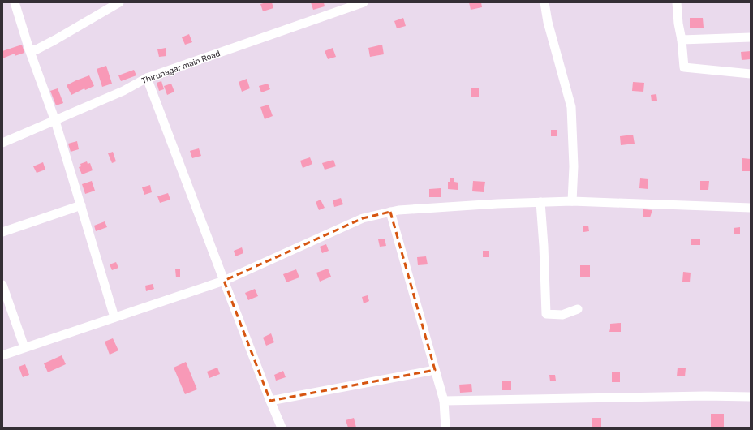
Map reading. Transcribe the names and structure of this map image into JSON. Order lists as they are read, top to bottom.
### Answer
{
  "streets": {
    "street": ["Thirunagar main Road"]
  }
}
